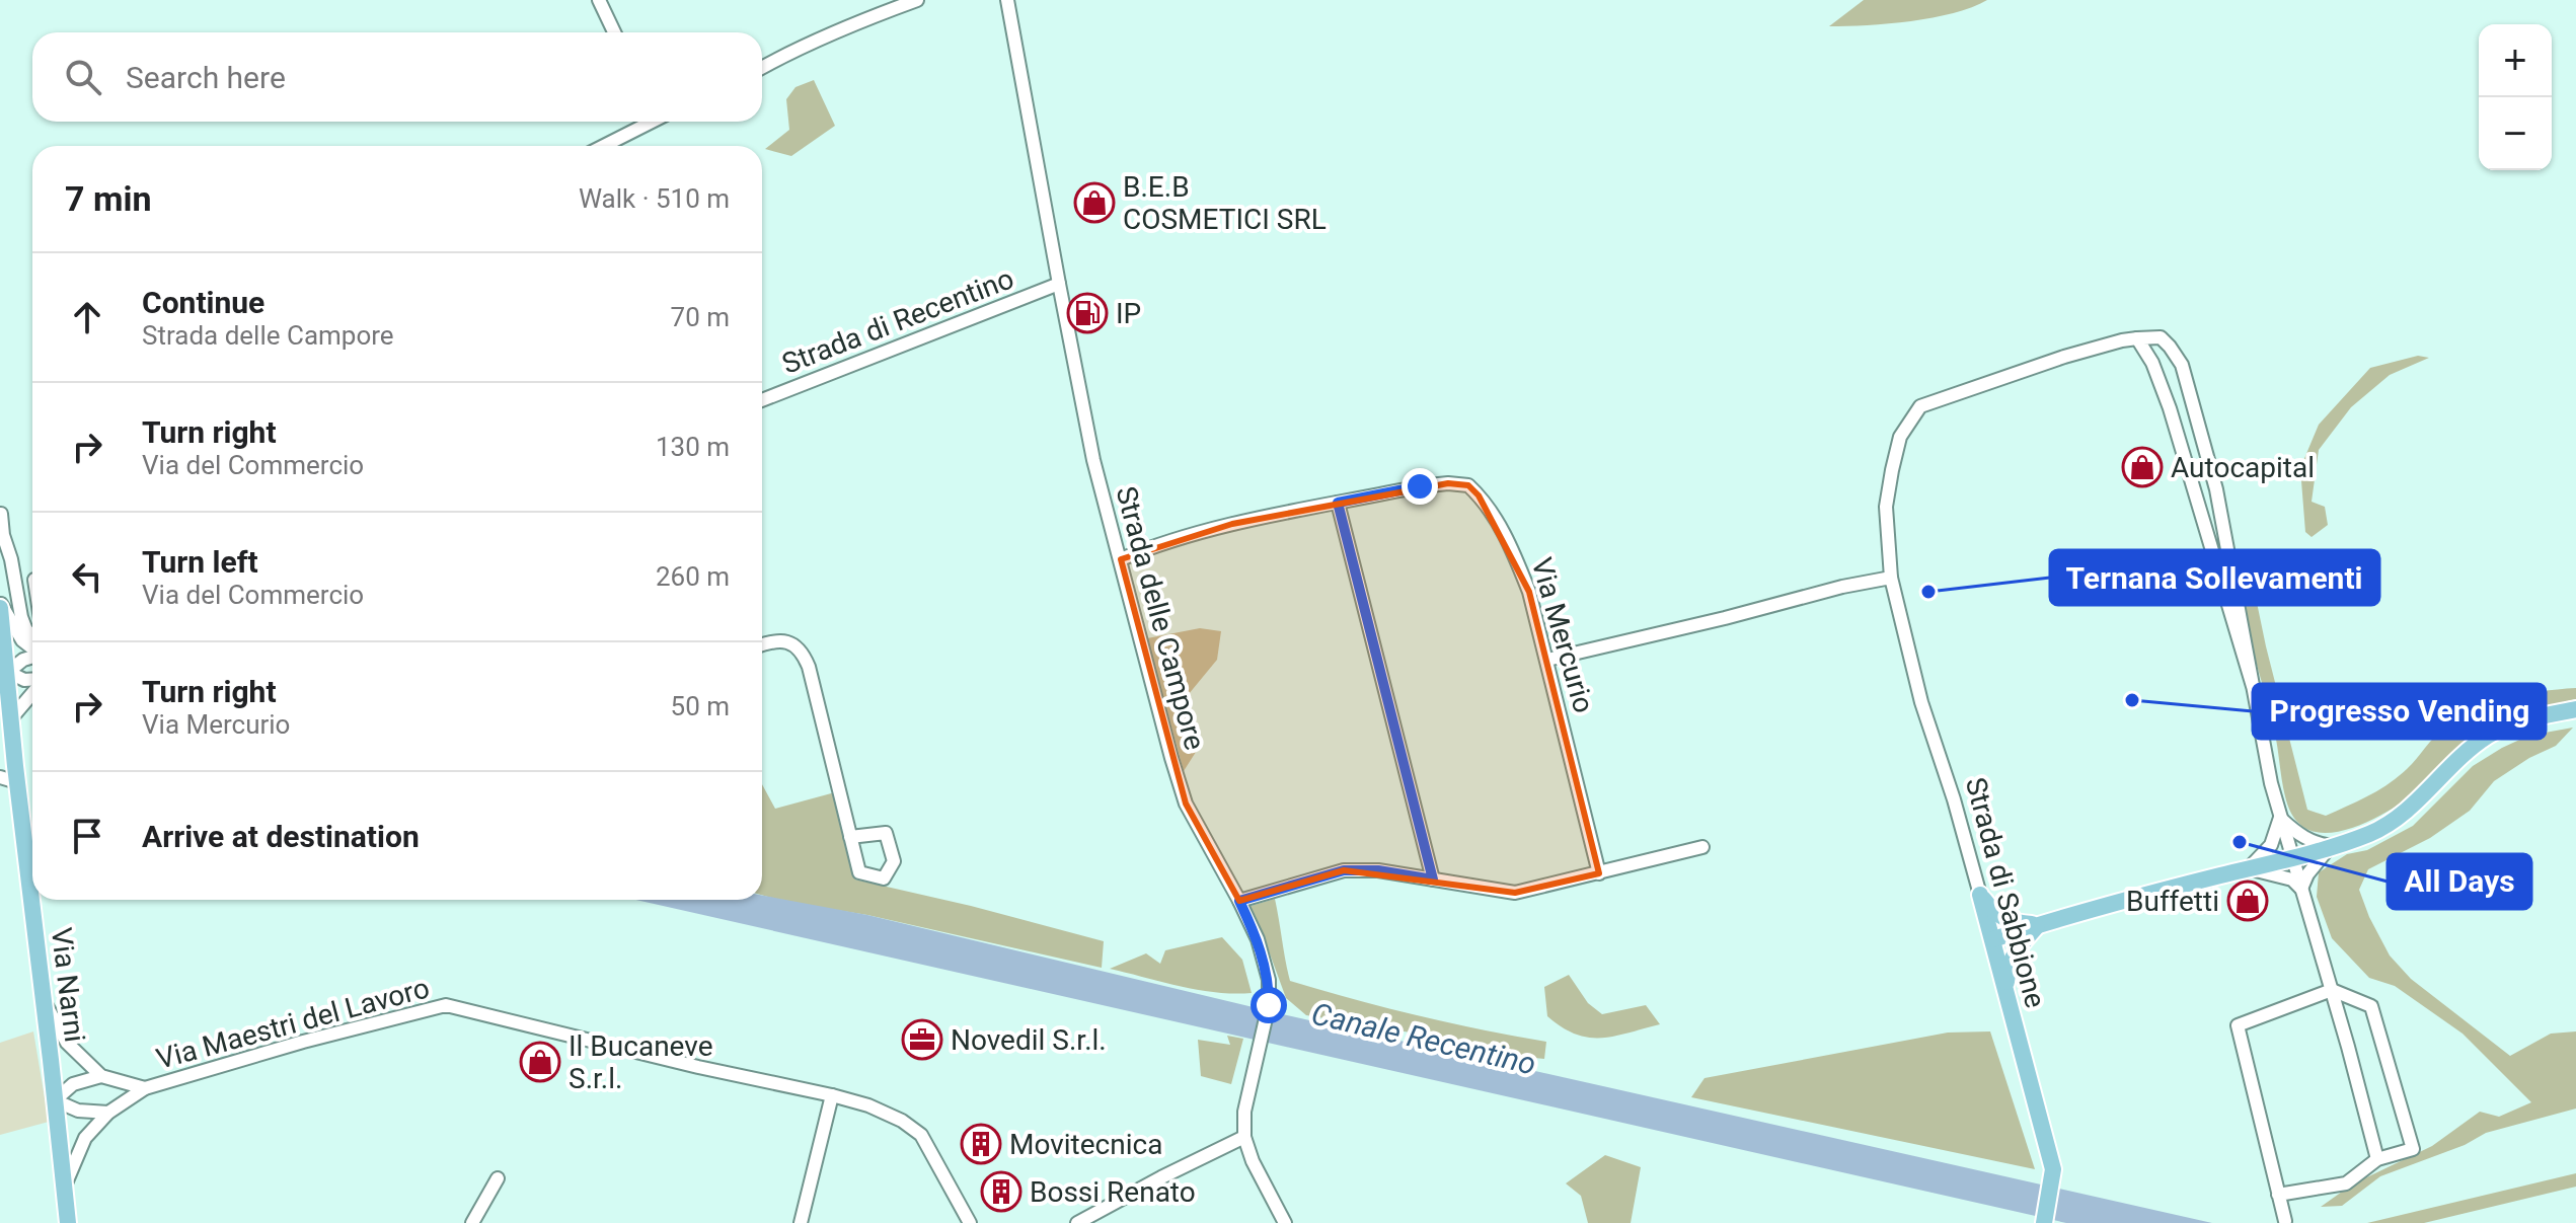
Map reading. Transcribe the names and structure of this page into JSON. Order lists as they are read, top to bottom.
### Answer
{
  "streets": {
    "main road": ["Strada di Sabbione", "Via Narni"],
    "street": [
      "Strada di Recentino",
      "Strada delle Campore",
      "Via Mercurio",
      "Via Maestri del Lavoro"
    ]
  },
  "crossings": [
    ["Strada di Recentino", "Strada delle Campore"],
    ["Strada delle Campore", "Via Mercurio"],
    ["Via Narni", "Via Maestri del Lavoro"]
  ],
  "water": ["Canale Recentino"],
  "places": {
    "shop": [
      "B.E.B COSMETICI SRL",
      "Autocapital",
      "Buffetti",
      "Il Bucaneve S.r.l."
    ],
    "fuel station": ["IP"],
    "other": ["Ternana Sollevamenti", "Progresso Vending", "All Days"],
    "office": ["Novedil S.r.l."],
    "building": ["Movitecnica", "Bossi Renato"]
  },
  "page": {
    "map_buttons": ["+", "−"],
    "search": "Search here",
    "heading": ["7 min", "Walk · 510 m"],
    "list": [
      ["Continue", "Strada delle Campore", "70 m"],
      ["Turn right", "Via del Commercio", "130 m"],
      ["Turn left", "Via del Commercio", "260 m"],
      ["Turn right", "Via Mercurio", "50 m"],
      "Arrive at destination"
    ]
  }
}
